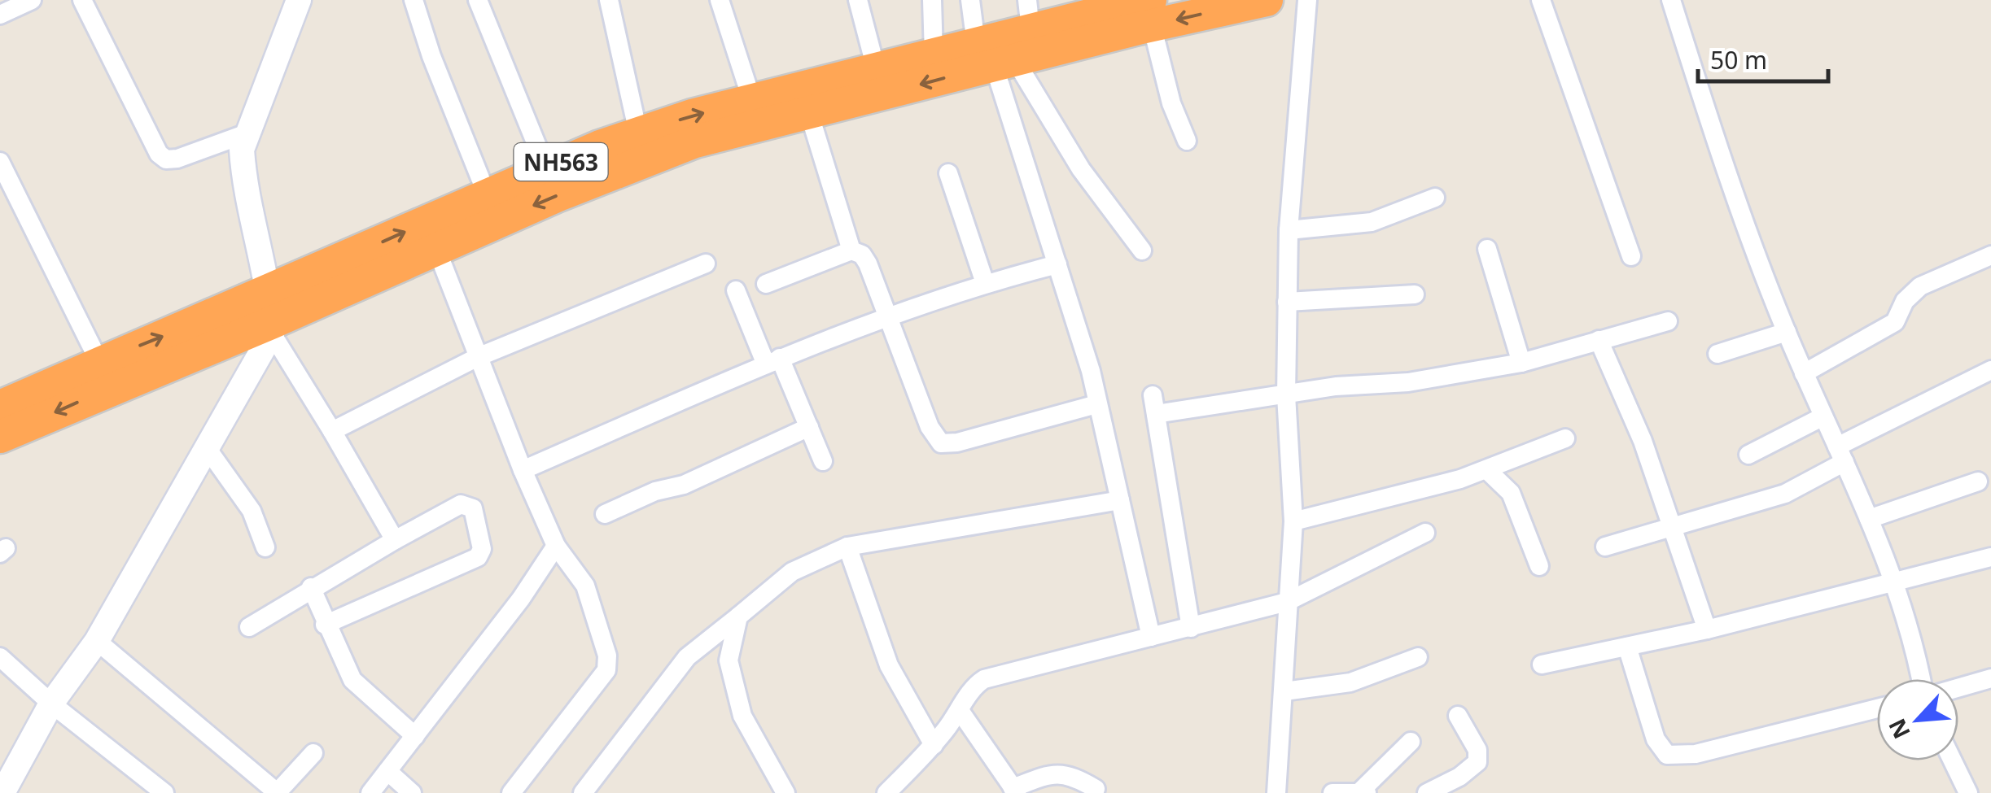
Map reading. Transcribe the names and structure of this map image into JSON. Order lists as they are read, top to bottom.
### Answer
{
  "streets": {
    "highway": ["NH563"]
  },
  "scale_bar": "50 m",
  "north": "bottom left"
}
